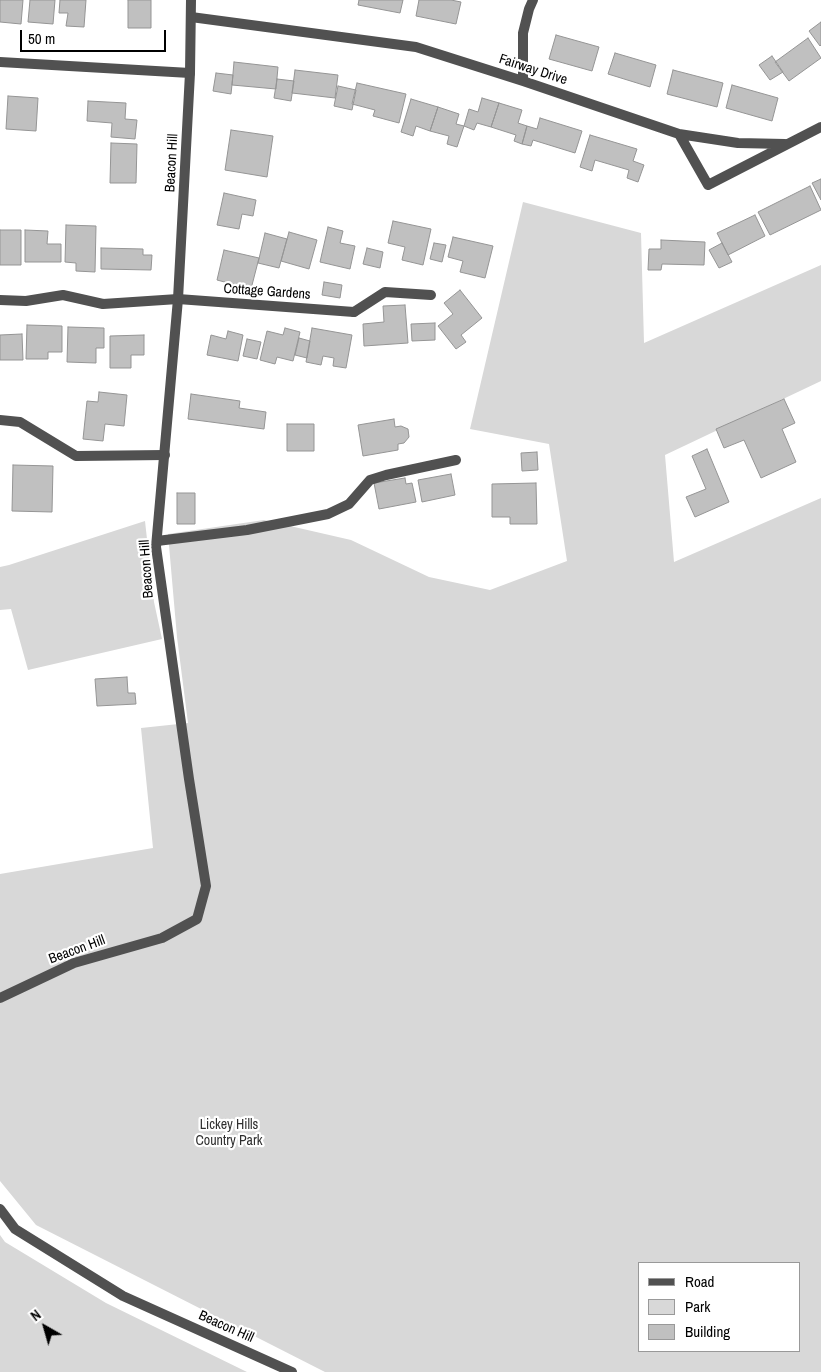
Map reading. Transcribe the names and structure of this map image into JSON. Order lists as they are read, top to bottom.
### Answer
{
  "streets": {
    "street": ["Fairway Drive", "Beacon Hill", "Cottage Gardens"]
  },
  "crossings": [
    ["Fairway Drive", "Beacon Hill"],
    ["Beacon Hill", "Cottage Gardens"]
  ],
  "parks": ["Lickey Hills Country Park"],
  "legend": ["Road", "Park", "Building"],
  "scale_bar": "50 m",
  "north": "top left"
}
